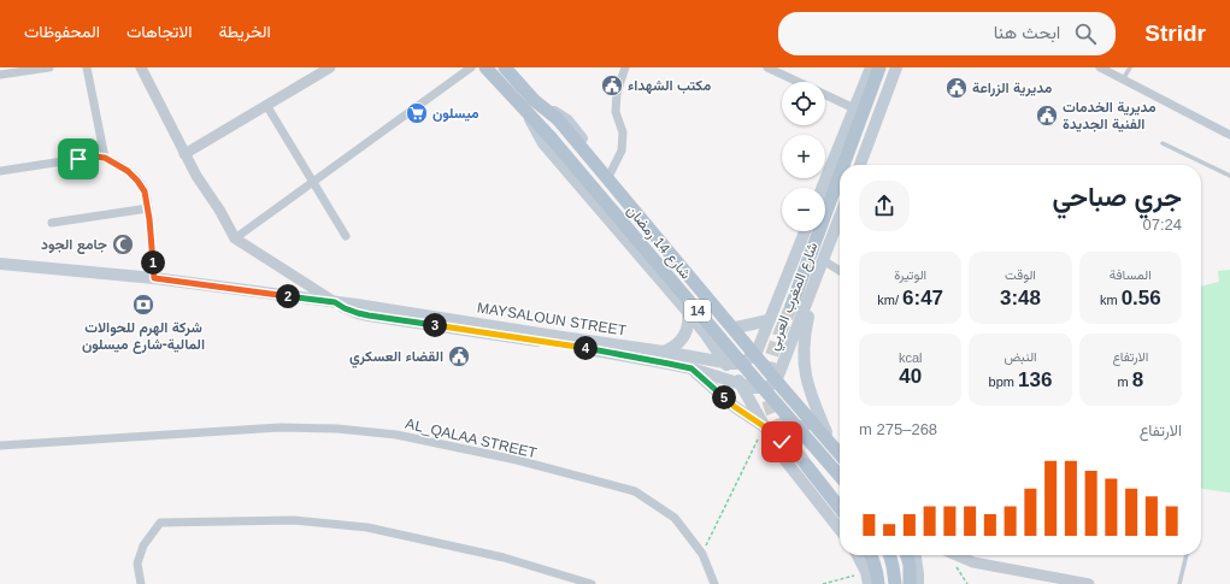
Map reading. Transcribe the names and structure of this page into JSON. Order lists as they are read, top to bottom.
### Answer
{
  "streets": {
    "main road": [
      "شارع 14 رمضان",
      "شارع المغرب العربي",
      "14",
      "MAYSALOUN STREET"
    ],
    "street": ["AL_QALAA STREET"]
  },
  "crossings": [
    ["شارع المغرب العربي", "MAYSALOUN STREET"]
  ],
  "places": {
    "public building": [
      "مكتب الشهداء",
      "مديرية الزراعة",
      "مديرية الخدمات الفنية الجديدة",
      "القضاء العسكري"
    ],
    "supermarket": ["ميسلون"],
    "mosque": ["جامع الجود"],
    "bank": ["شركة الهرم للحوالات المالية-شارع ميسلون"]
  },
  "page": {
    "header": "Stridr",
    "search": "ابحث هنا",
    "nav": ["الخريطة", "الاتجاهات", "المحفوظات"],
    "map_buttons": ["+", "−"],
    "heading": ["جري صباحي", "07:24"],
    "stats": [
      ["المسافة", "0.56 km"],
      ["الوقت", "3:48"],
      ["الوتيرة", "6:47 /km"],
      ["الارتفاع", "8 m"],
      ["النبض", "136 bpm"],
      ["kcal", "40"]
    ],
    "pins": [
      "1",
      "2",
      "3",
      "4",
      "5"
    ],
    "chart": ["الارتفاع", "268–275 m"]
  }
}
